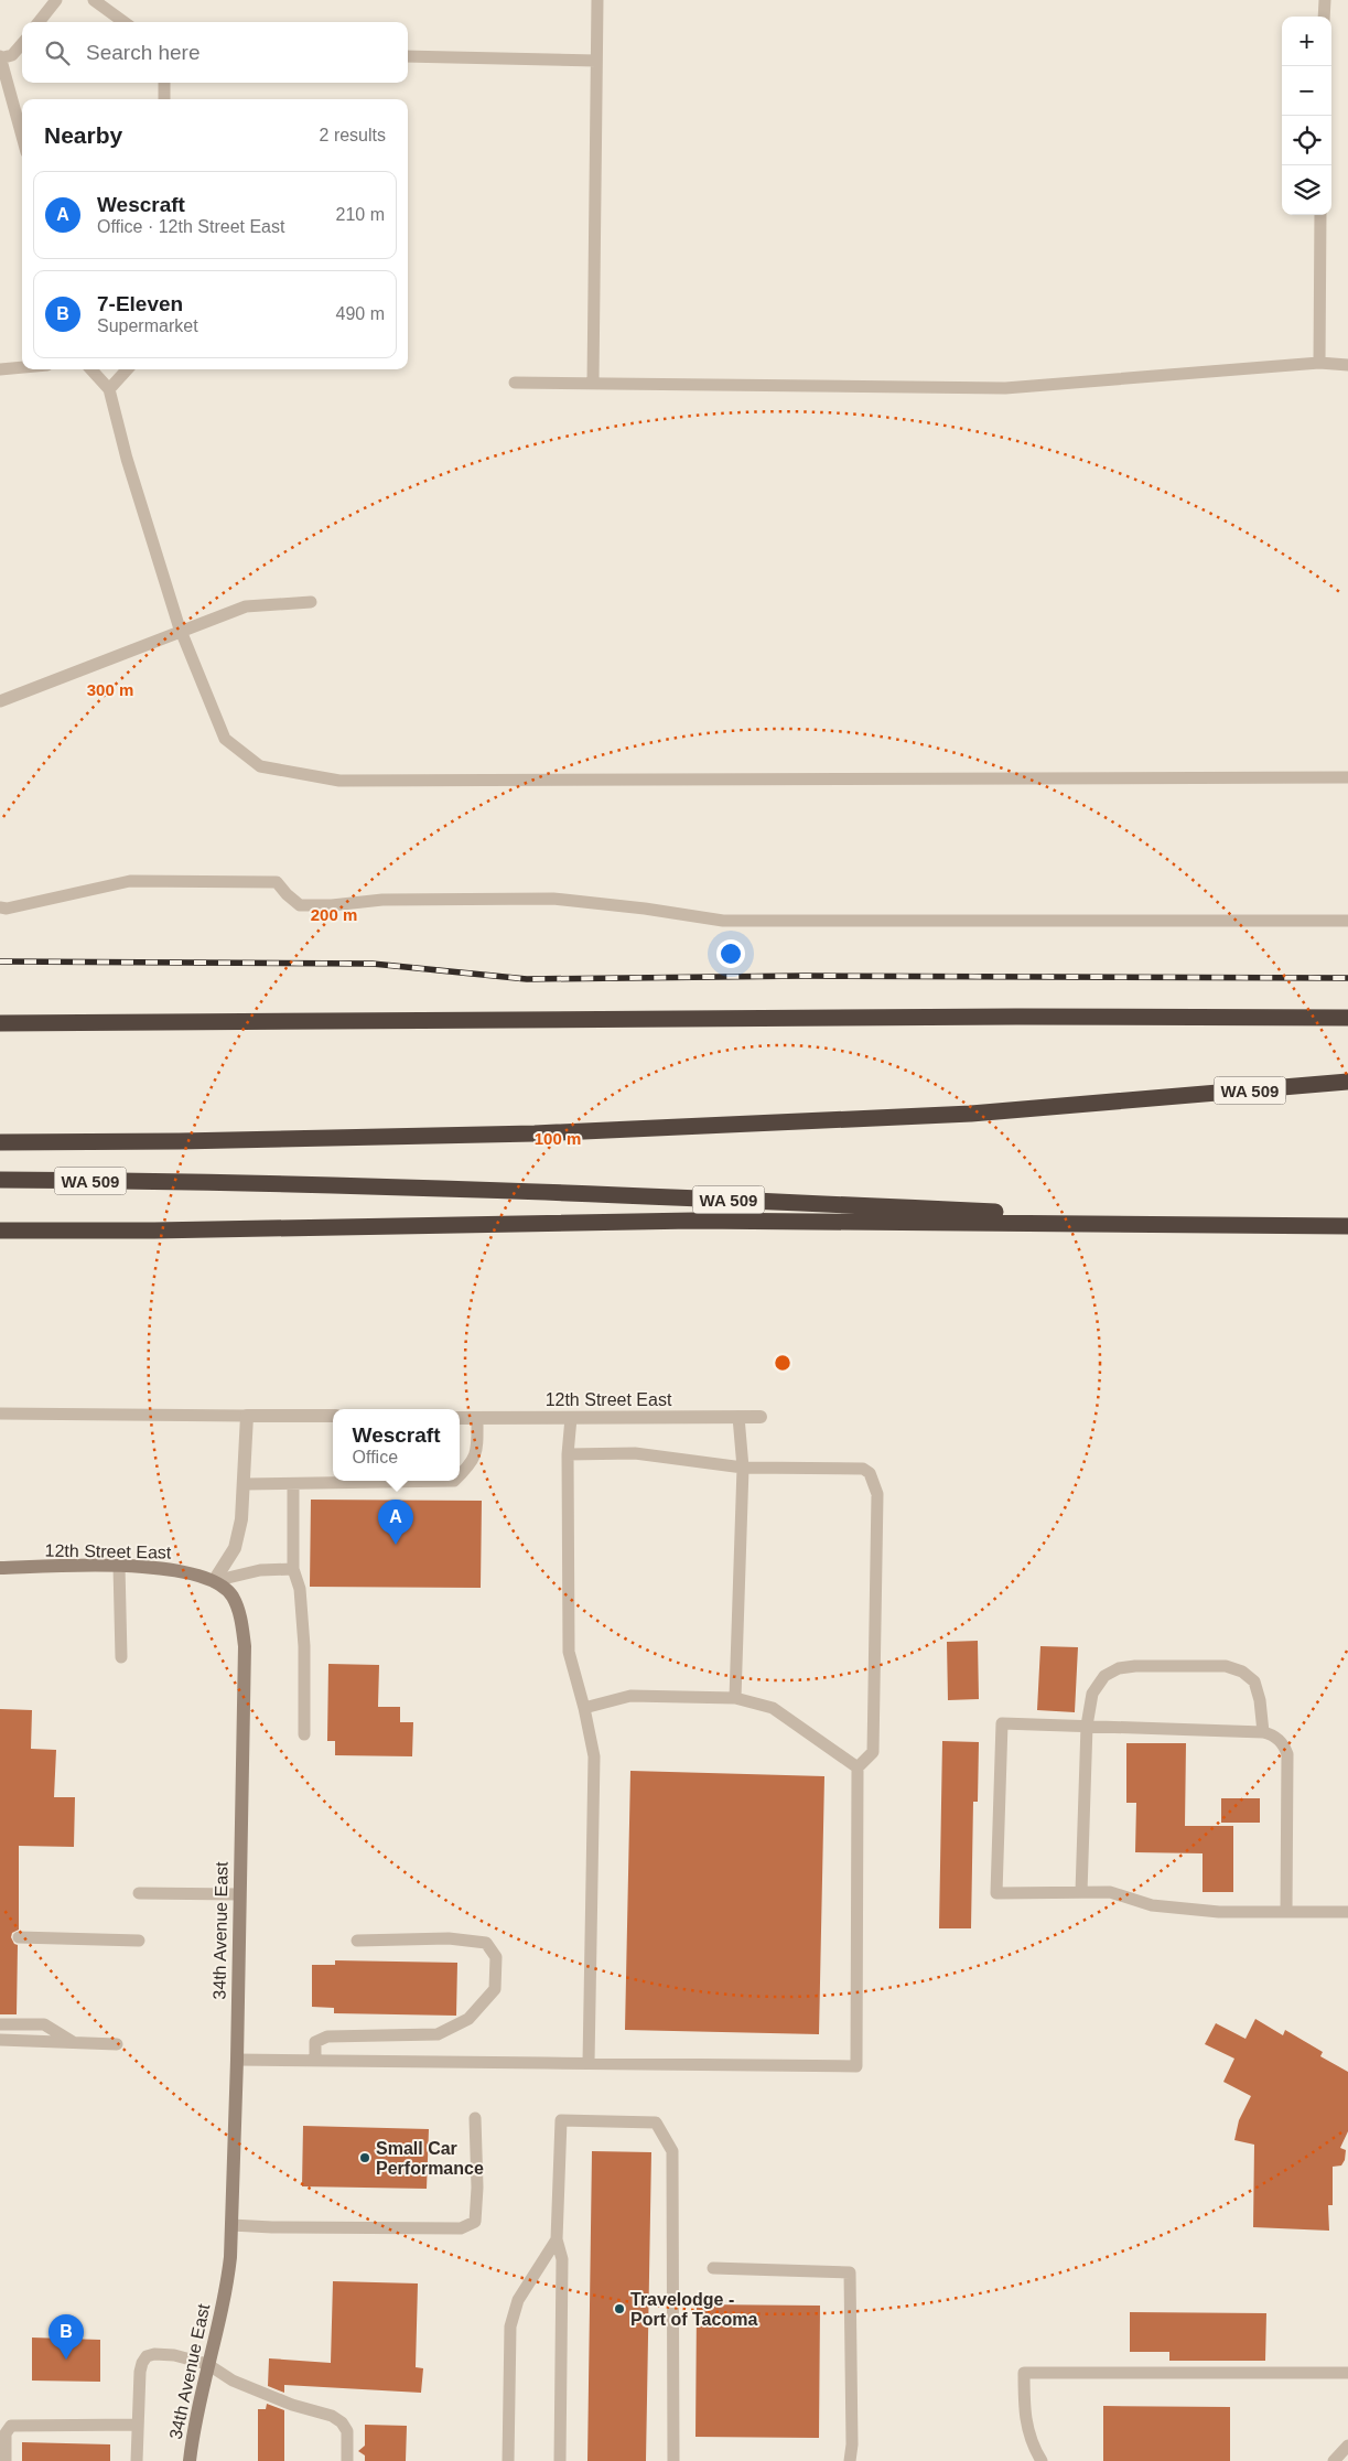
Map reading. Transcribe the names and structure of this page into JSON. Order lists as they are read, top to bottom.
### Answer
{
  "streets": {
    "highway": ["WA 509"],
    "street": ["12th Street East", "34th Avenue East"]
  },
  "crossings": [
    ["12th Street East", "34th Avenue East"]
  ],
  "places": ["Small Car Performance", "Travelodge - Port of Tacoma"],
  "page": {
    "map_buttons": ["+", "−"],
    "search": "Search here",
    "heading": ["Nearby", "2 results"],
    "list": [
      {
        "mark": "A",
        "name": "Wescraft",
        "note": "Office · 12th Street East",
        "value": "210 m"
      },
      {
        "mark": "B",
        "name": "7-Eleven",
        "note": "Supermarket",
        "value": "490 m"
      }
    ],
    "popup": ["Wescraft", "Office"],
    "pins": ["A", "B"]
  },
  "rings": ["300 m", "200 m", "100 m"]
}
